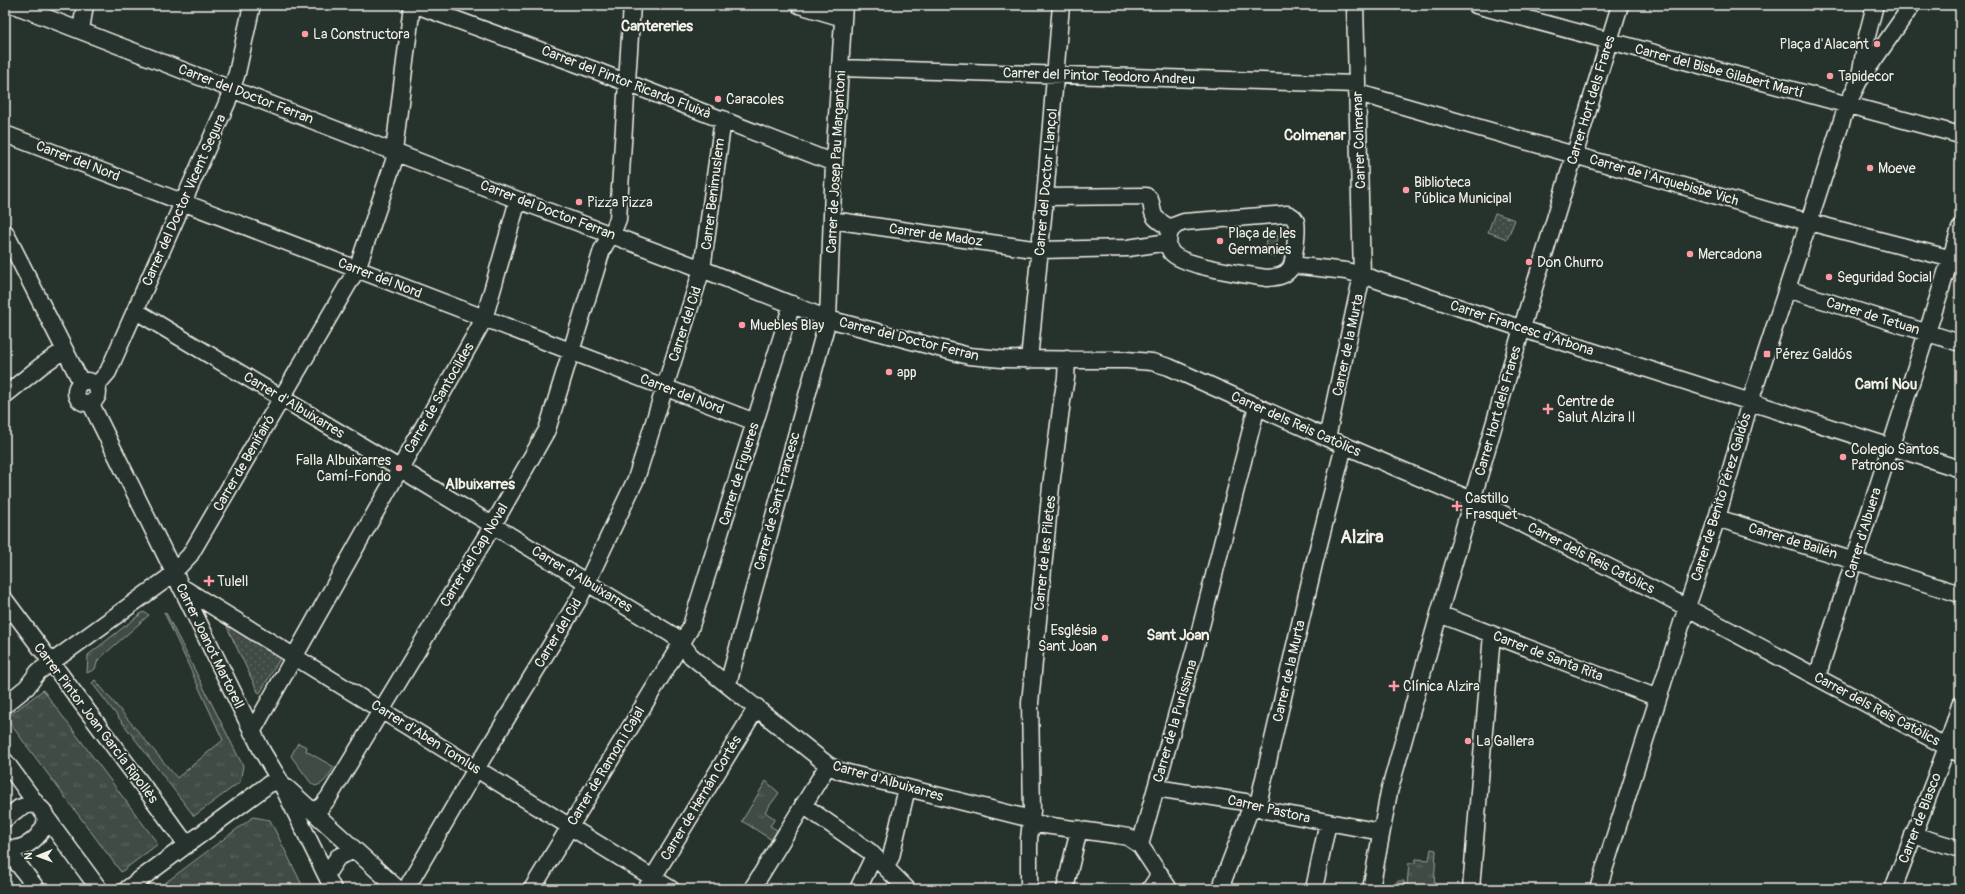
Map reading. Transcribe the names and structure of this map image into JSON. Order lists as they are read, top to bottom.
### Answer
{
  "streets": {
    "street": [
      "Carrer del Bisbe Gilabert Martí",
      "Carrer del Pintor Teodoro Andreu",
      "Carrer del Pintor Ricardo Fluixà",
      "Carrer del Doctor Ferran",
      "Carrer Hort dels Frares",
      "Carrer Colmenar",
      "Carrer del Nord",
      "Carrer de Josep Pau Margantoni",
      "Carrer de l'Arquebisbe Vich",
      "Carrer del Doctor Llançol",
      "Carrer Benimuslem",
      "Carrer del Doctor Vicent Segura",
      "Carrer de Madoz",
      "Carrer de Tetuan",
      "Carrer del Cid",
      "Carrer Francesc d'Arbona",
      "Carrer de la Murta",
      "Carrer de Santocildes",
      "Carrer d'Albuixarres",
      "Carrer dels Reis Catòlics",
      "Carrer de Benifairó",
      "Carrer de Figueres",
      "Carrer de Benito Pérez Galdós",
      "Carrer de Sant Francesc",
      "Carrer d'Albuera",
      "Carrer de Bailén",
      "Carrer de les Piletes",
      "Carrer del Cap Noval",
      "Carrer Joanot Martorell",
      "Carrer de Santa Rita",
      "Carrer de la Puríssima",
      "Carrer Pintor Joan García Ripollès",
      "Carrer d'Aben Tomlus",
      "Carrer de Ramon i Cajal",
      "Carrer de Hernán Cortés",
      "Carrer Pastora",
      "Carrer de Blasco"
    ]
  },
  "crossings": [
    ["Carrer del Bisbe Gilabert Martí", "Carrer Hort dels Frares"],
    ["Carrer del Bisbe Gilabert Martí", "Carrer de Benito Pérez Galdós"],
    ["Carrer del Pintor Teodoro Andreu", "Carrer Colmenar"],
    ["Carrer del Pintor Teodoro Andreu", "Carrer de Josep Pau Margantoni"],
    ["Carrer del Pintor Teodoro Andreu", "Carrer de l'Arquebisbe Vich"],
    ["Carrer del Pintor Teodoro Andreu", "Carrer del Doctor Llançol"],
    ["Carrer del Pintor Ricardo Fluixà", "Carrer de Josep Pau Margantoni"],
    ["Carrer del Pintor Ricardo Fluixà", "Carrer Benimuslem"],
    ["Carrer del Pintor Ricardo Fluixà", "Carrer del Cap Noval"],
    ["Carrer del Doctor Ferran", "Carrer de Josep Pau Margantoni"],
    ["Carrer del Doctor Ferran", "Carrer del Doctor Llançol"],
    ["Carrer del Doctor Ferran", "Carrer Benimuslem"],
    ["Carrer del Doctor Ferran", "Carrer del Doctor Vicent Segura"],
    ["Carrer del Doctor Ferran", "Carrer del Cid"],
    ["Carrer del Doctor Ferran", "Carrer de Santocildes"],
    ["Carrer del Doctor Ferran", "Carrer dels Reis Catòlics"],
    ["Carrer del Doctor Ferran", "Carrer de Benifairó"],
    ["Carrer del Doctor Ferran", "Carrer de Figueres"],
    ["Carrer del Doctor Ferran", "Carrer de Sant Francesc"],
    ["Carrer del Doctor Ferran", "Carrer de les Piletes"],
    ["Carrer del Doctor Ferran", "Carrer del Cap Noval"],
    ["Carrer Hort dels Frares", "Carrer de l'Arquebisbe Vich"],
    ["Carrer Hort dels Frares", "Carrer Francesc d'Arbona"],
    ["Carrer Hort dels Frares", "Carrer dels Reis Catòlics"],
    ["Carrer Hort dels Frares", "Carrer de Santa Rita"],
    ["Carrer Hort dels Frares", "Carrer Pastora"],
    ["Carrer Colmenar", "Carrer de l'Arquebisbe Vich"],
    ["Carrer Colmenar", "Carrer Francesc d'Arbona"],
    ["Carrer Colmenar", "Carrer de la Murta"],
    ["Carrer del Nord", "Carrer del Doctor Vicent Segura"],
    ["Carrer del Nord", "Carrer del Cid"],
    ["Carrer del Nord", "Carrer de Santocildes"],
    ["Carrer del Nord", "Carrer de Benifairó"],
    ["Carrer del Nord", "Carrer de Figueres"],
    ["Carrer del Nord", "Carrer del Cap Noval"],
    ["Carrer de Josep Pau Margantoni", "Carrer de Madoz"],
    ["Carrer de Josep Pau Margantoni", "Carrer de Sant Francesc"],
    ["Carrer de l'Arquebisbe Vich", "Carrer de Benito Pérez Galdós"],
    ["Carrer de l'Arquebisbe Vich", "Carrer d'Albuera"],
    ["Carrer del Doctor Llançol", "Carrer de Madoz"],
    ["Carrer Benimuslem", "Carrer del Cid"],
    ["Carrer del Doctor Vicent Segura", "Carrer d'Albuixarres"],
    ["Carrer del Doctor Vicent Segura", "Carrer Joanot Martorell"],
    ["Carrer de Tetuan", "Carrer de Benito Pérez Galdós"],
    ["Carrer de Tetuan", "Carrer d'Albuera"],
    ["Carrer del Cid", "Carrer d'Albuixarres"],
    ["Carrer del Cid", "Carrer d'Aben Tomlus"],
    ["Carrer Francesc d'Arbona", "Carrer de la Murta"],
    ["Carrer Francesc d'Arbona", "Carrer de Benito Pérez Galdós"],
    ["Carrer Francesc d'Arbona", "Carrer d'Albuera"],
    ["Carrer de la Murta", "Carrer dels Reis Catòlics"],
    ["Carrer de la Murta", "Carrer Pastora"],
    ["Carrer de Santocildes", "Carrer d'Albuixarres"],
    ["Carrer de Santocildes", "Carrer Joanot Martorell"],
    ["Carrer de Santocildes", "Carrer d'Aben Tomlus"],
    ["Carrer d'Albuixarres", "Carrer de Benifairó"],
    ["Carrer d'Albuixarres", "Carrer de Figueres"],
    ["Carrer d'Albuixarres", "Carrer de Sant Francesc"],
    ["Carrer d'Albuixarres", "Carrer de les Piletes"],
    ["Carrer d'Albuixarres", "Carrer del Cap Noval"],
    ["Carrer d'Albuixarres", "Carrer de la Puríssima"],
    ["Carrer d'Albuixarres", "Carrer de Ramon i Cajal"],
    ["Carrer d'Albuixarres", "Carrer de Hernán Cortés"],
    ["Carrer dels Reis Catòlics", "Carrer de Benito Pérez Galdós"],
    ["Carrer dels Reis Catòlics", "Carrer d'Albuera"],
    ["Carrer dels Reis Catòlics", "Carrer de la Puríssima"],
    ["Carrer dels Reis Catòlics", "Carrer de Blasco"],
    ["Carrer de Benifairó", "Carrer Joanot Martorell"],
    ["Carrer de Benifairó", "Carrer Pintor Joan García Ripollès"],
    ["Carrer de Benifairó", "Carrer d'Aben Tomlus"],
    ["Carrer de Figueres", "Carrer de Ramon i Cajal"],
    ["Carrer de Benito Pérez Galdós", "Carrer de Bailén"],
    ["Carrer de Benito Pérez Galdós", "Carrer de Santa Rita"],
    ["Carrer d'Albuera", "Carrer de Bailén"],
    ["Carrer del Cap Noval", "Carrer d'Aben Tomlus"],
    ["Carrer Joanot Martorell", "Carrer d'Aben Tomlus"],
    ["Carrer de la Puríssima", "Carrer Pastora"],
    ["Carrer d'Aben Tomlus", "Carrer de Ramon i Cajal"],
    ["Carrer d'Aben Tomlus", "Carrer de Hernán Cortés"]
  ],
  "districts": [
    "Cantereries",
    "Colmenar",
    "Camí Nou",
    "Albuixarres",
    "Alzira",
    "Sant Joan"
  ],
  "places": {
    "other": [
      "La Constructora",
      "Plaça d'Alacant",
      "Tapidecor",
      "Caracoles",
      "Moeve",
      "Biblioteca Pública Municipal",
      "Pizza Pizza",
      "Plaça de les Germanies",
      "Mercadona",
      "Don Churro",
      "Seguridad Social",
      "Muebles Blay",
      "app",
      "Colegio Santos Patronos",
      "Falla Albuixarres Camí-Fondo",
      "Església Sant Joan",
      "La Gallera"
    ],
    "transit": ["Pérez Galdós"],
    "health": [
      "Centre de Salut Alzira II",
      "Castillo Frasquet",
      "Tulell",
      "Clínica Alzira"
    ]
  },
  "north": "left"
}
